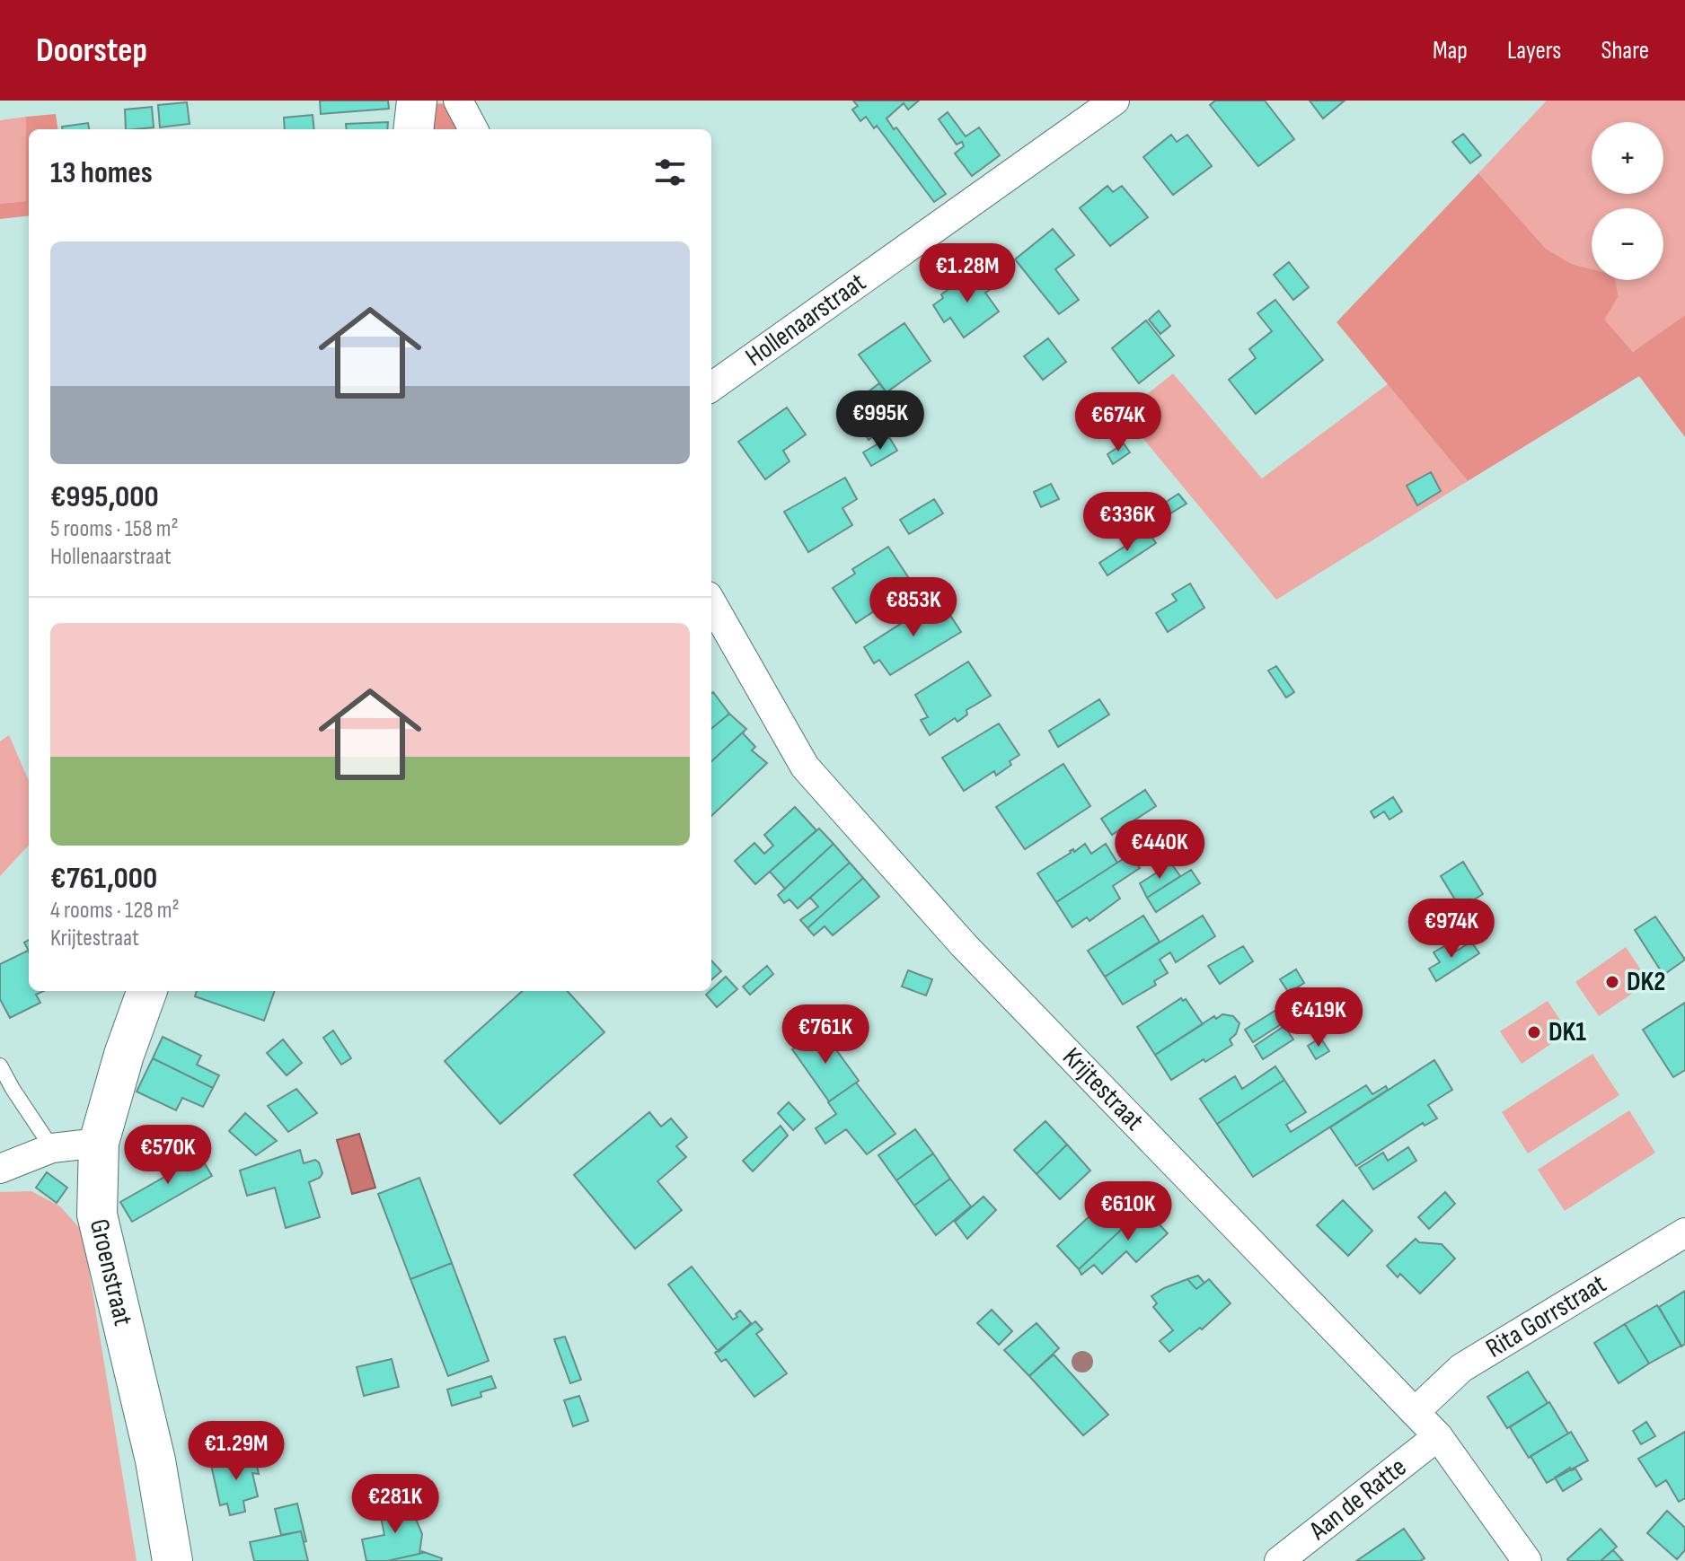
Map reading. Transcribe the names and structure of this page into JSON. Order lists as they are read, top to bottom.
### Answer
{
  "streets": {
    "street": [
      "Hollenaarstraat",
      "Krijtestraat",
      "Groenstraat",
      "Rita Gorrstraat",
      "Aan de Ratte"
    ]
  },
  "crossings": [
    ["Krijtestraat", "Rita Gorrstraat"],
    ["Krijtestraat", "Aan de Ratte"]
  ],
  "places": ["DK2", "DK1"],
  "page": {
    "header": "Doorstep",
    "nav": ["Map", "Layers", "Share"],
    "map_buttons": ["+", "−"],
    "heading": "13 homes",
    "list": [
      {
        "name": "€995,000",
        "note": "5 rooms · 158 m² · Hollenaarstraat"
      },
      {
        "name": "€761,000",
        "note": "4 rooms · 128 m² · Krijtestraat"
      }
    ],
    "price": [
      "€1.28M",
      "€995K",
      "€674K",
      "€336K",
      "€853K",
      "€440K",
      "€974K",
      "€419K",
      "€761K",
      "€570K",
      "€610K",
      "€1.29M",
      "€281K"
    ]
  }
}
